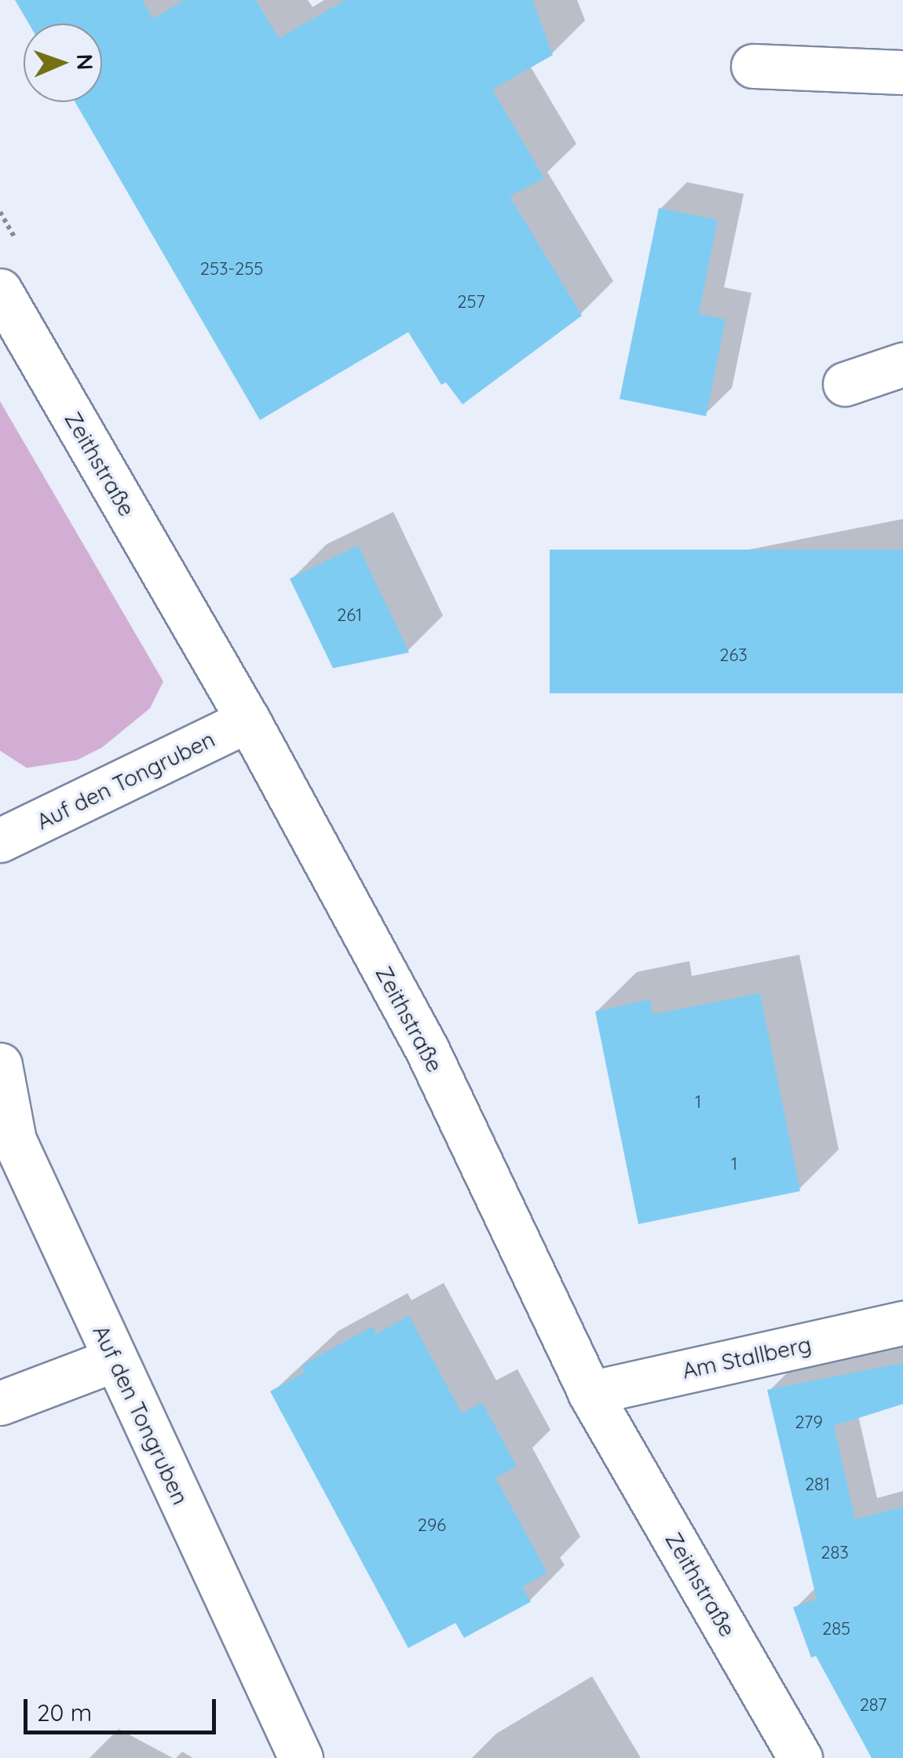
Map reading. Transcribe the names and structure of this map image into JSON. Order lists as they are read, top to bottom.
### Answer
{
  "streets": {
    "street": ["Zeithstraße", "Auf den Tongruben", "Am Stallberg"]
  },
  "crossings": [
    ["Zeithstraße", "Auf den Tongruben"],
    ["Zeithstraße", "Am Stallberg"]
  ],
  "house_numbers": [
    "253-255",
    "257",
    "261",
    "263",
    "1",
    "1",
    "279",
    "281",
    "296",
    "283",
    "285",
    "287"
  ],
  "scale_bar": "20 m",
  "north": "right"
}
